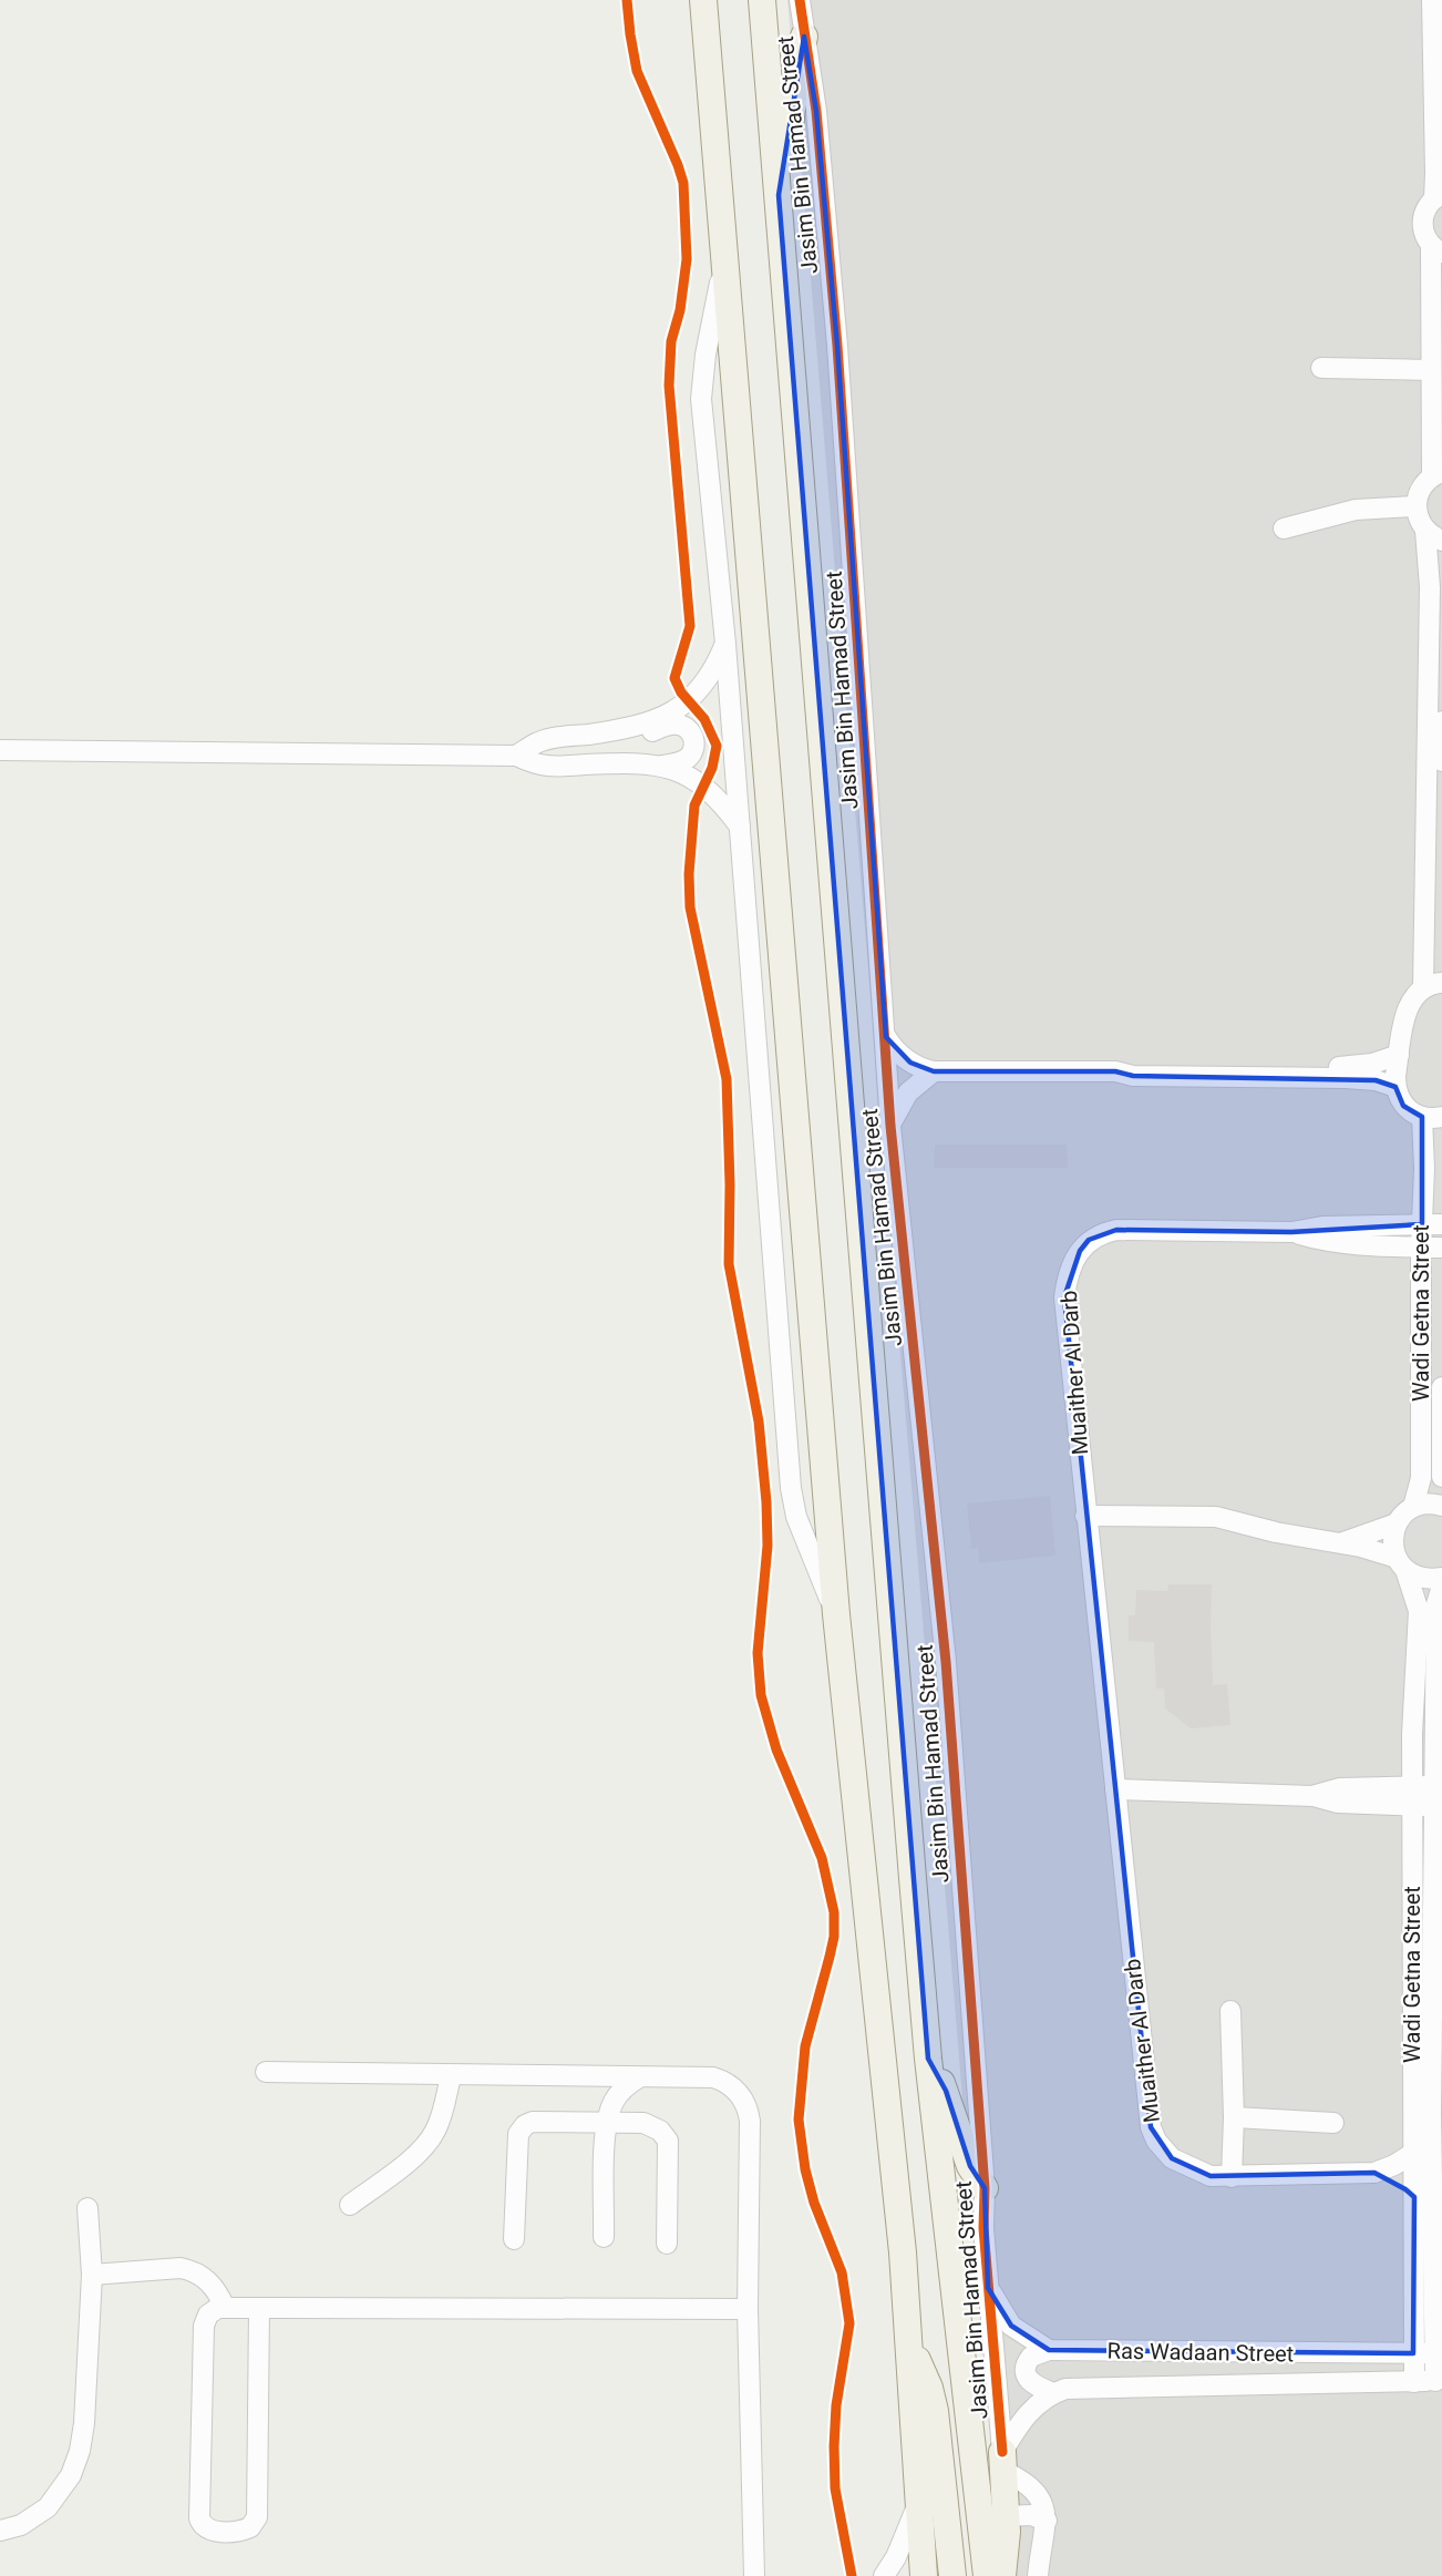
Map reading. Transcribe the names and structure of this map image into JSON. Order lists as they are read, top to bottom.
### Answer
{
  "streets": {
    "main road": ["Jasim Bin Hamad Street"],
    "street": ["Wadi Getna Street", "Muaither Al Darb", "Ras Wadaan Street"]
  },
  "crossings": [
    ["Wadi Getna Street", "Muaither Al Darb"],
    ["Wadi Getna Street", "Ras Wadaan Street"]
  ]
}
